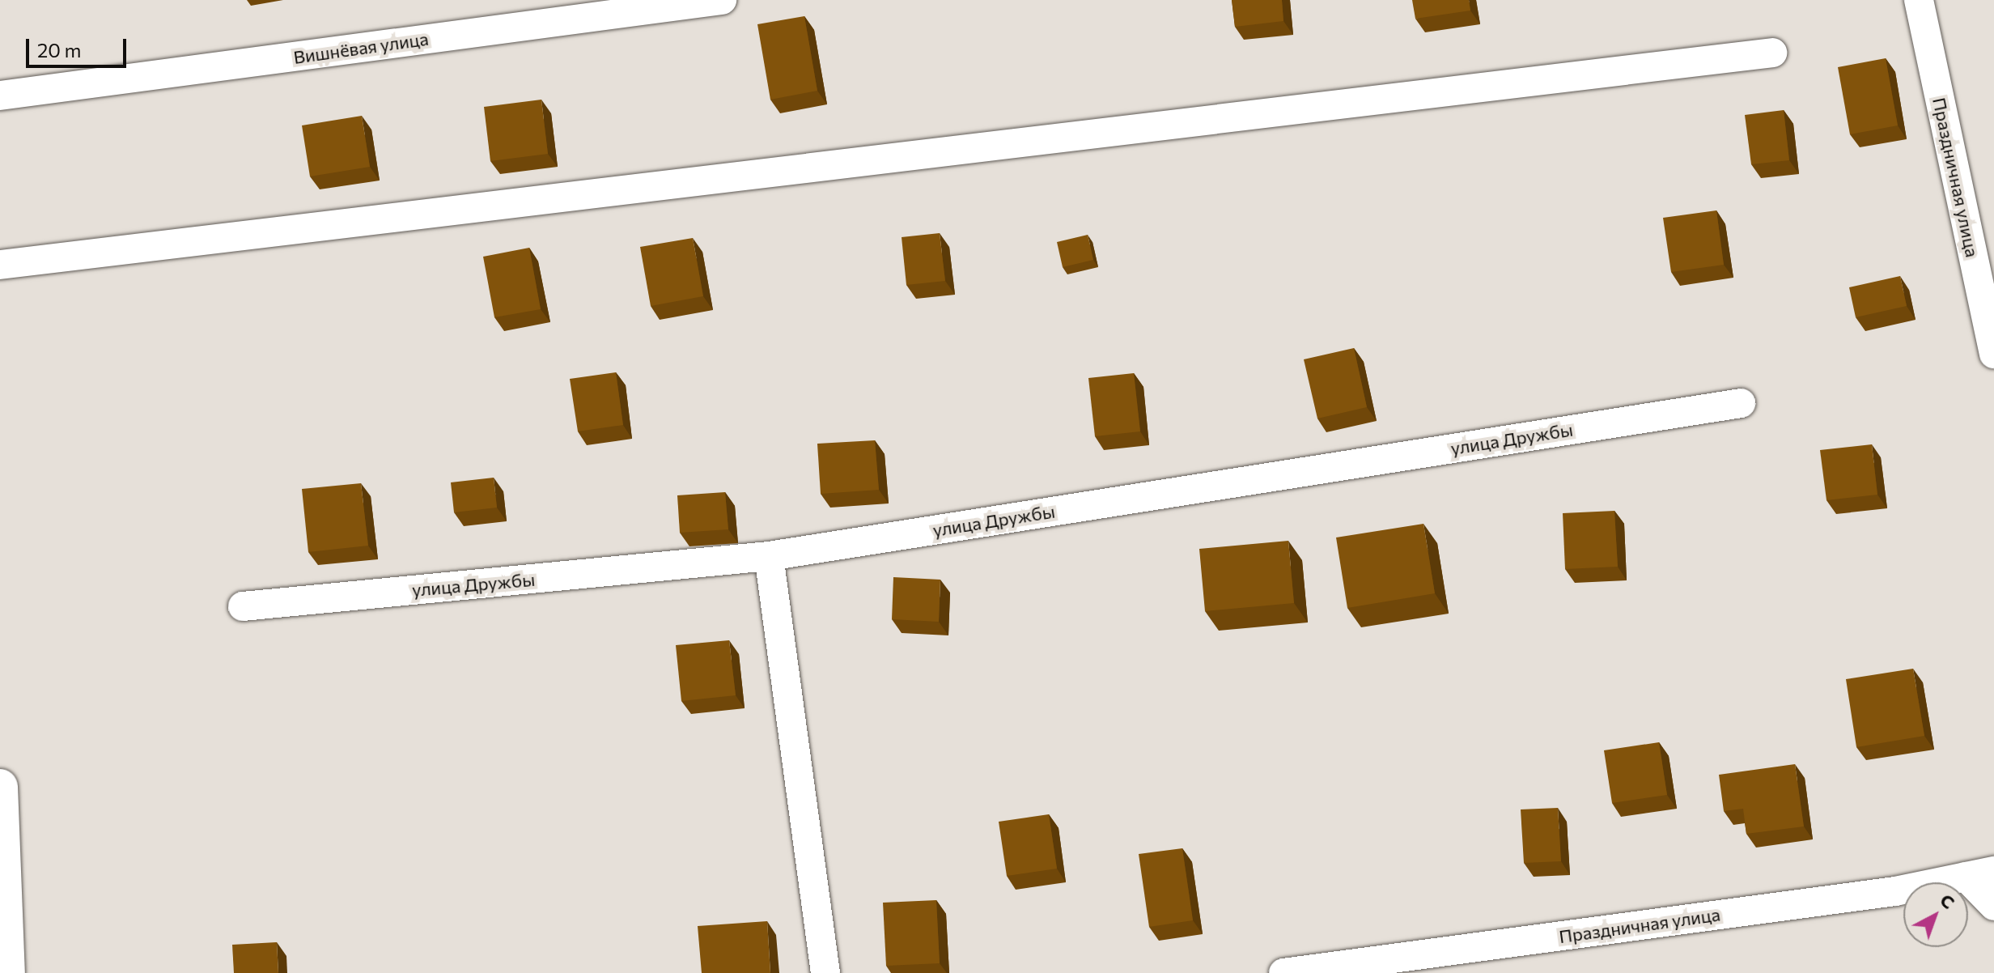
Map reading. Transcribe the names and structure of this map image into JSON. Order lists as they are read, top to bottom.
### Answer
{
  "streets": {
    "street": ["Вишнёвая улица", "Праздничная улица", "улица Дружбы"]
  },
  "scale_bar": "20 m",
  "north": "top right"
}
